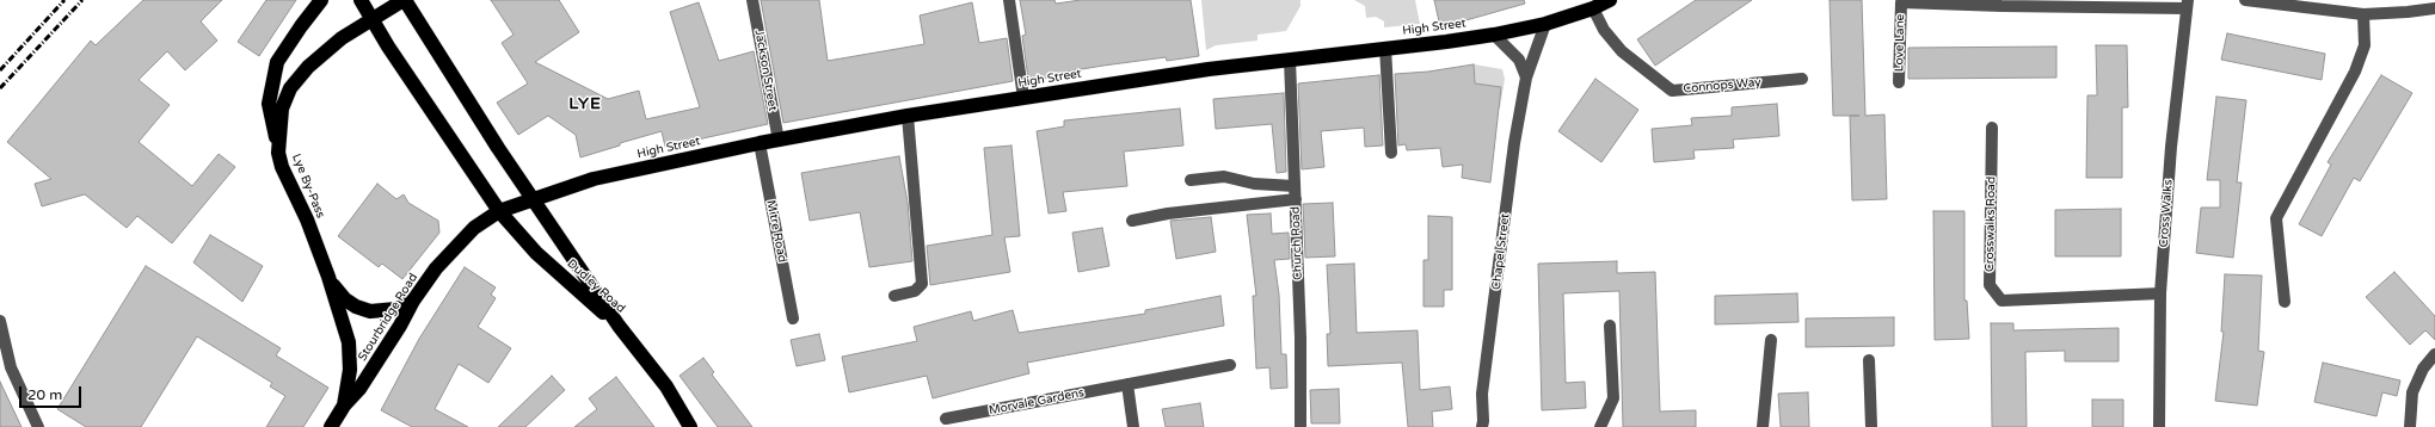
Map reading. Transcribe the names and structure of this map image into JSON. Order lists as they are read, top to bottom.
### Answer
{
  "streets": {
    "highway": [
      "High Street",
      "Lye By-Pass",
      "Dudley Road",
      "Stourbridge Road"
    ],
    "street": [
      "Love Lane",
      "Jackson Street",
      "Connops Way",
      "Cross Walks",
      "Crosswalks Road",
      "Mitre Road",
      "Church Road",
      "Chapel Street",
      "Morvale Gardens"
    ]
  },
  "crossings": [
    ["High Street", "Jackson Street"],
    ["High Street", "Connops Way"],
    ["High Street", "Mitre Road"],
    ["High Street", "Church Road"],
    ["High Street", "Chapel Street"],
    ["High Street", "Dudley Road"],
    ["High Street", "Stourbridge Road"],
    ["Love Lane", "Cross Walks"],
    ["Lye By-Pass", "Dudley Road"],
    ["Lye By-Pass", "Stourbridge Road"],
    ["Cross Walks", "Crosswalks Road"],
    ["Dudley Road", "Stourbridge Road"]
  ],
  "districts": ["LYE"],
  "scale_bar": "20 m"
}
